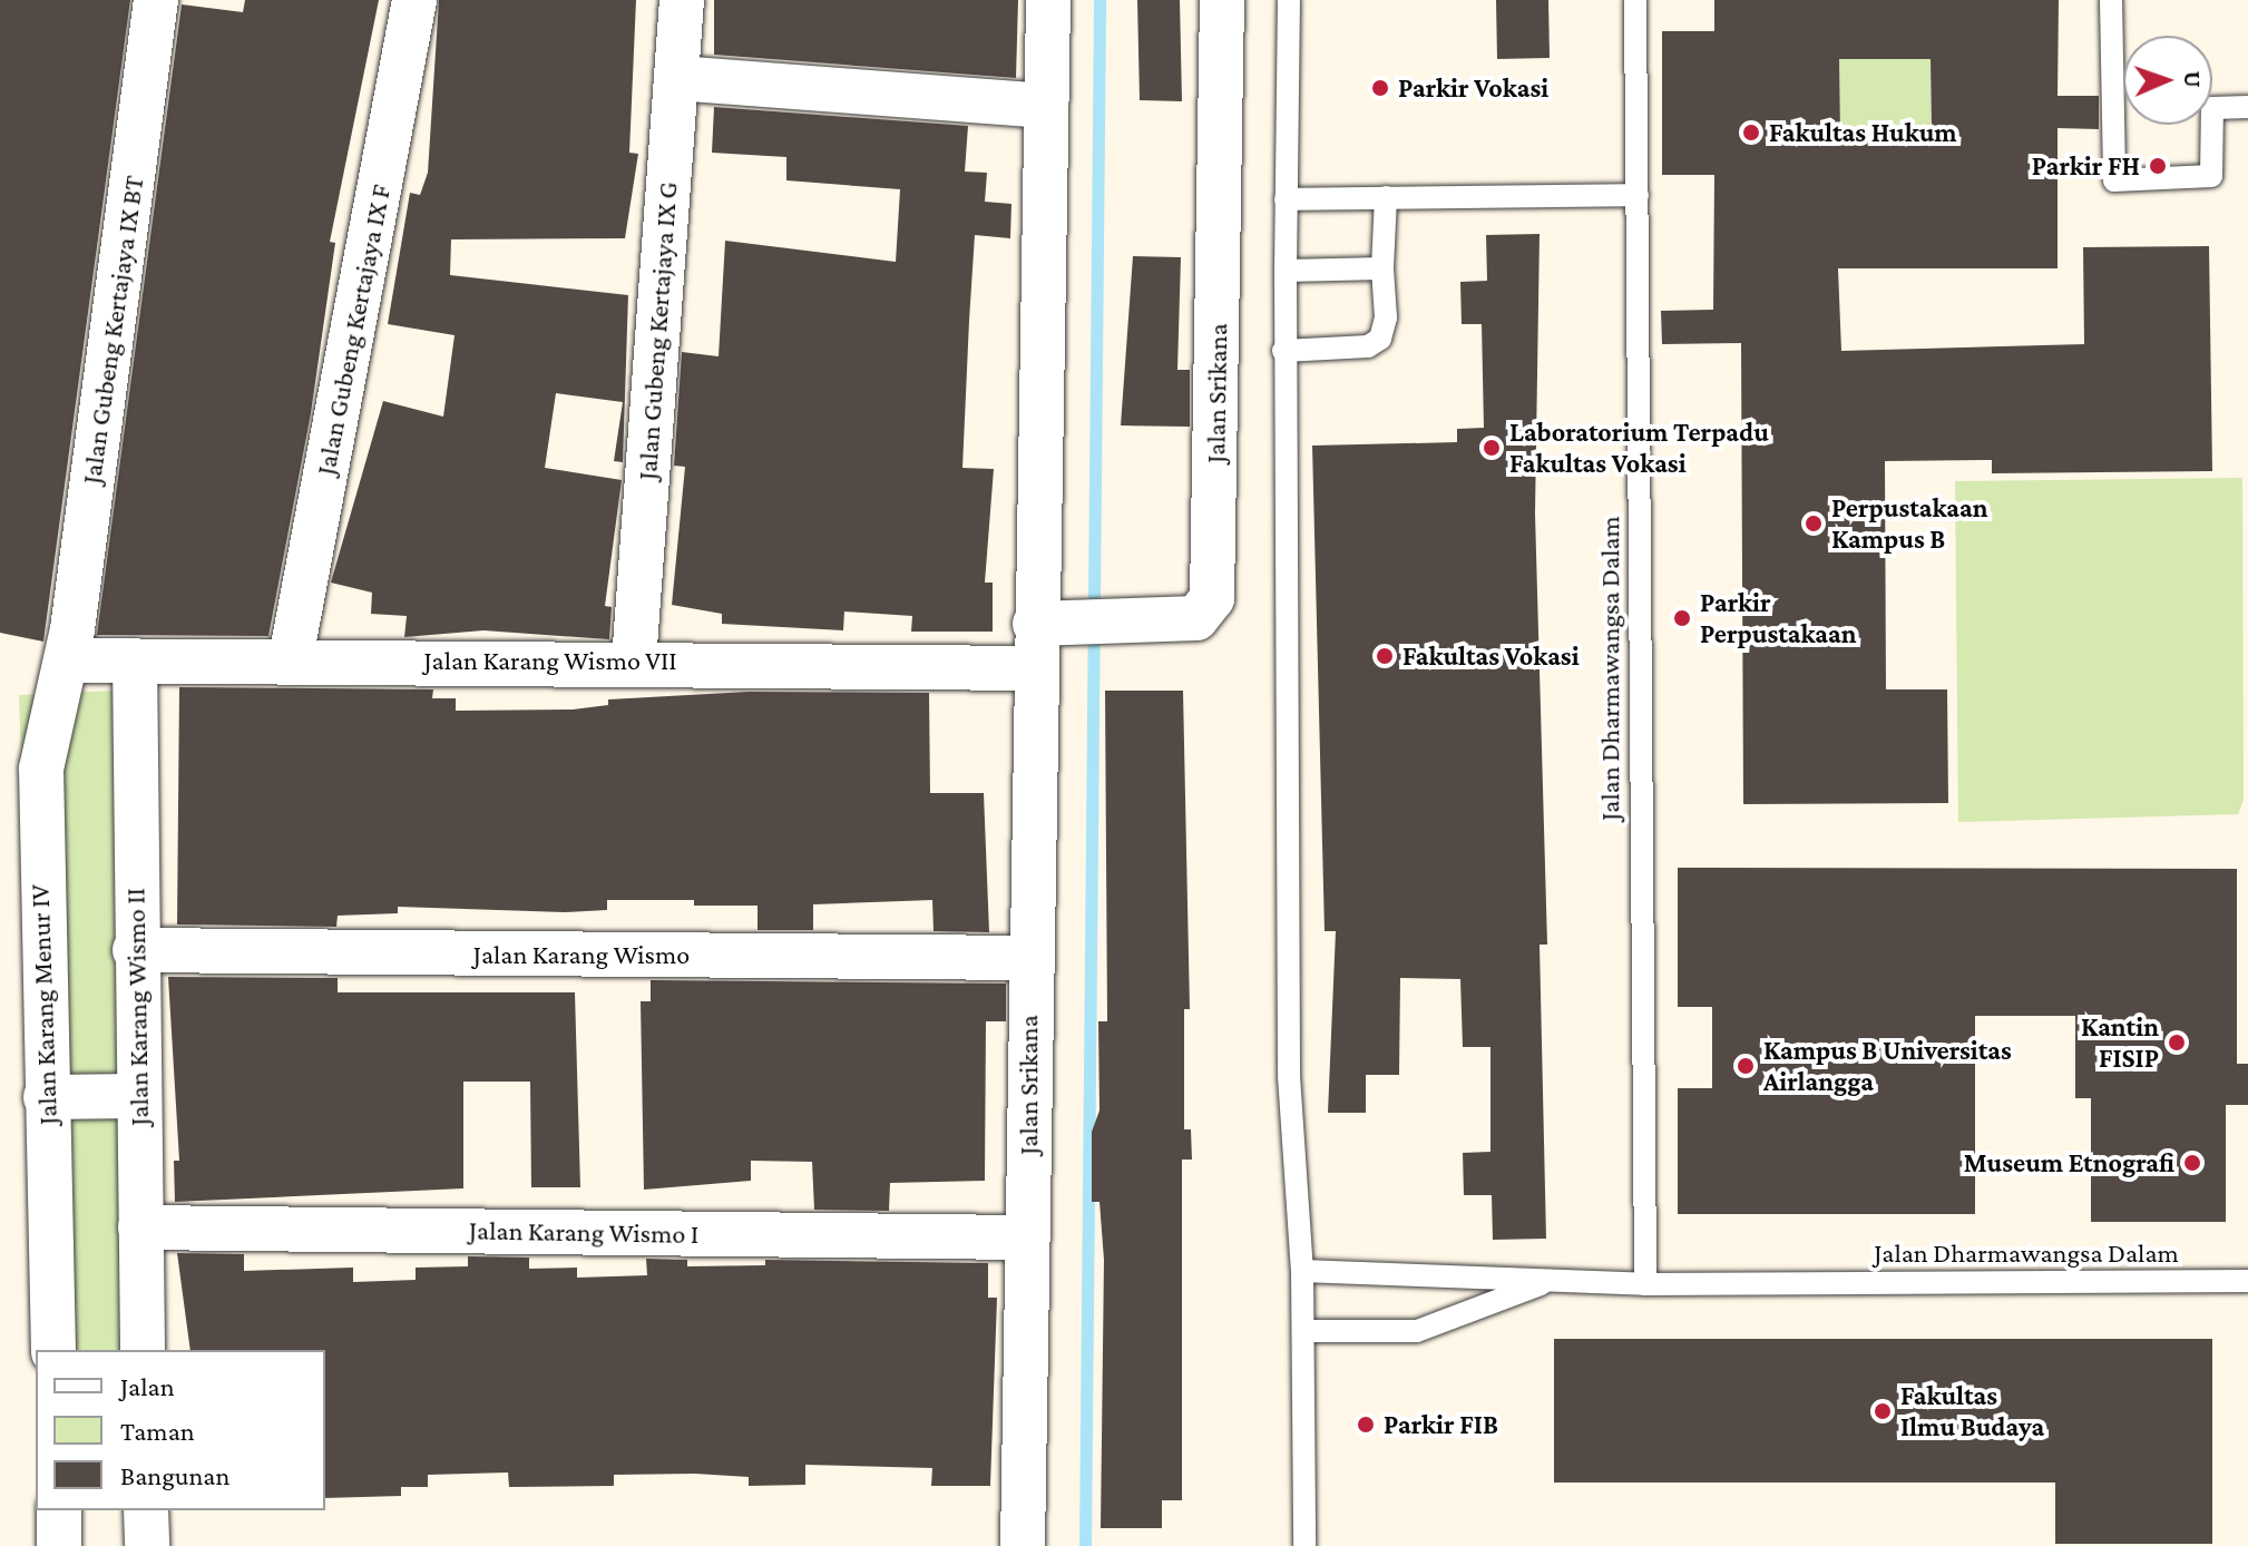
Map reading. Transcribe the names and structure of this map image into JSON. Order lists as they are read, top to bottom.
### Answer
{
  "streets": {
    "street": [
      "Jalan Gubeng Kertajaya IX BT",
      "Jalan Gubeng Kertajaya IX F",
      "Jalan Gubeng Kertajaya IX G",
      "Jalan Srikana",
      "Jalan Karang Wismo VII",
      "Jalan Karang Wismo",
      "Jalan Karang Menur IV",
      "Jalan Karang Wismo II",
      "Jalan Karang Wismo I"
    ],
    "lane": ["Jalan Dharmawangsa Dalam"]
  },
  "crossings": [
    ["Jalan Gubeng Kertajaya IX BT", "Jalan Karang Wismo VII"],
    ["Jalan Gubeng Kertajaya IX BT", "Jalan Karang Menur IV"],
    ["Jalan Gubeng Kertajaya IX F", "Jalan Karang Wismo VII"],
    ["Jalan Gubeng Kertajaya IX G", "Jalan Karang Wismo VII"],
    ["Jalan Srikana", "Jalan Karang Wismo VII"],
    ["Jalan Srikana", "Jalan Karang Wismo"],
    ["Jalan Srikana", "Jalan Karang Wismo I"],
    ["Jalan Karang Wismo VII", "Jalan Karang Menur IV"],
    ["Jalan Karang Wismo VII", "Jalan Karang Wismo II"],
    ["Jalan Karang Wismo", "Jalan Karang Wismo II"],
    ["Jalan Karang Wismo II", "Jalan Karang Wismo I"]
  ],
  "places": [
    "Parkir Vokasi",
    "Fakultas Hukum",
    "Parkir FH",
    "Laboratorium Terpadu Fakultas Vokasi",
    "Perpustakaan Kampus B",
    "Parkir Perpustakaan",
    "Fakultas Vokasi",
    "Kantin FISIP",
    "Kampus B Universitas Airlangga",
    "Museum Etnografi",
    "Fakultas Ilmu Budaya",
    "Parkir FIB"
  ],
  "legend": ["Jalan", "Taman", "Bangunan"],
  "north": "right"
}
